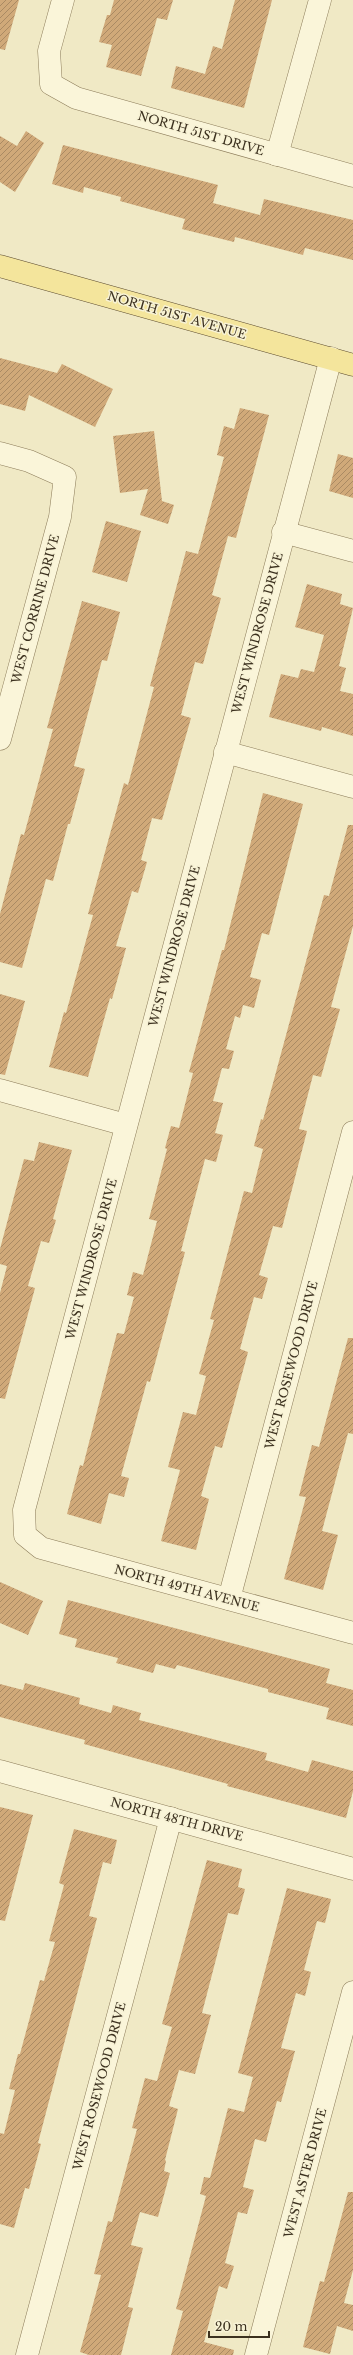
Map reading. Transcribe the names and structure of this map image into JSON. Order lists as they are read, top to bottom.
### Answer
{
  "streets": {
    "main road": ["NORTH 51ST AVENUE"],
    "street": [
      "NORTH 51ST DRIVE",
      "WEST CORRINE DRIVE",
      "WEST WINDROSE DRIVE",
      "WEST ROSEWOOD DRIVE",
      "NORTH 49TH AVENUE",
      "NORTH 48TH DRIVE",
      "WEST ASTER DRIVE"
    ]
  },
  "crossings": [
    ["NORTH 51ST AVENUE", "WEST WINDROSE DRIVE"],
    ["WEST WINDROSE DRIVE", "NORTH 49TH AVENUE"],
    ["WEST ROSEWOOD DRIVE", "NORTH 49TH AVENUE"],
    ["WEST ROSEWOOD DRIVE", "NORTH 48TH DRIVE"]
  ],
  "scale_bar": "20 m"
}
